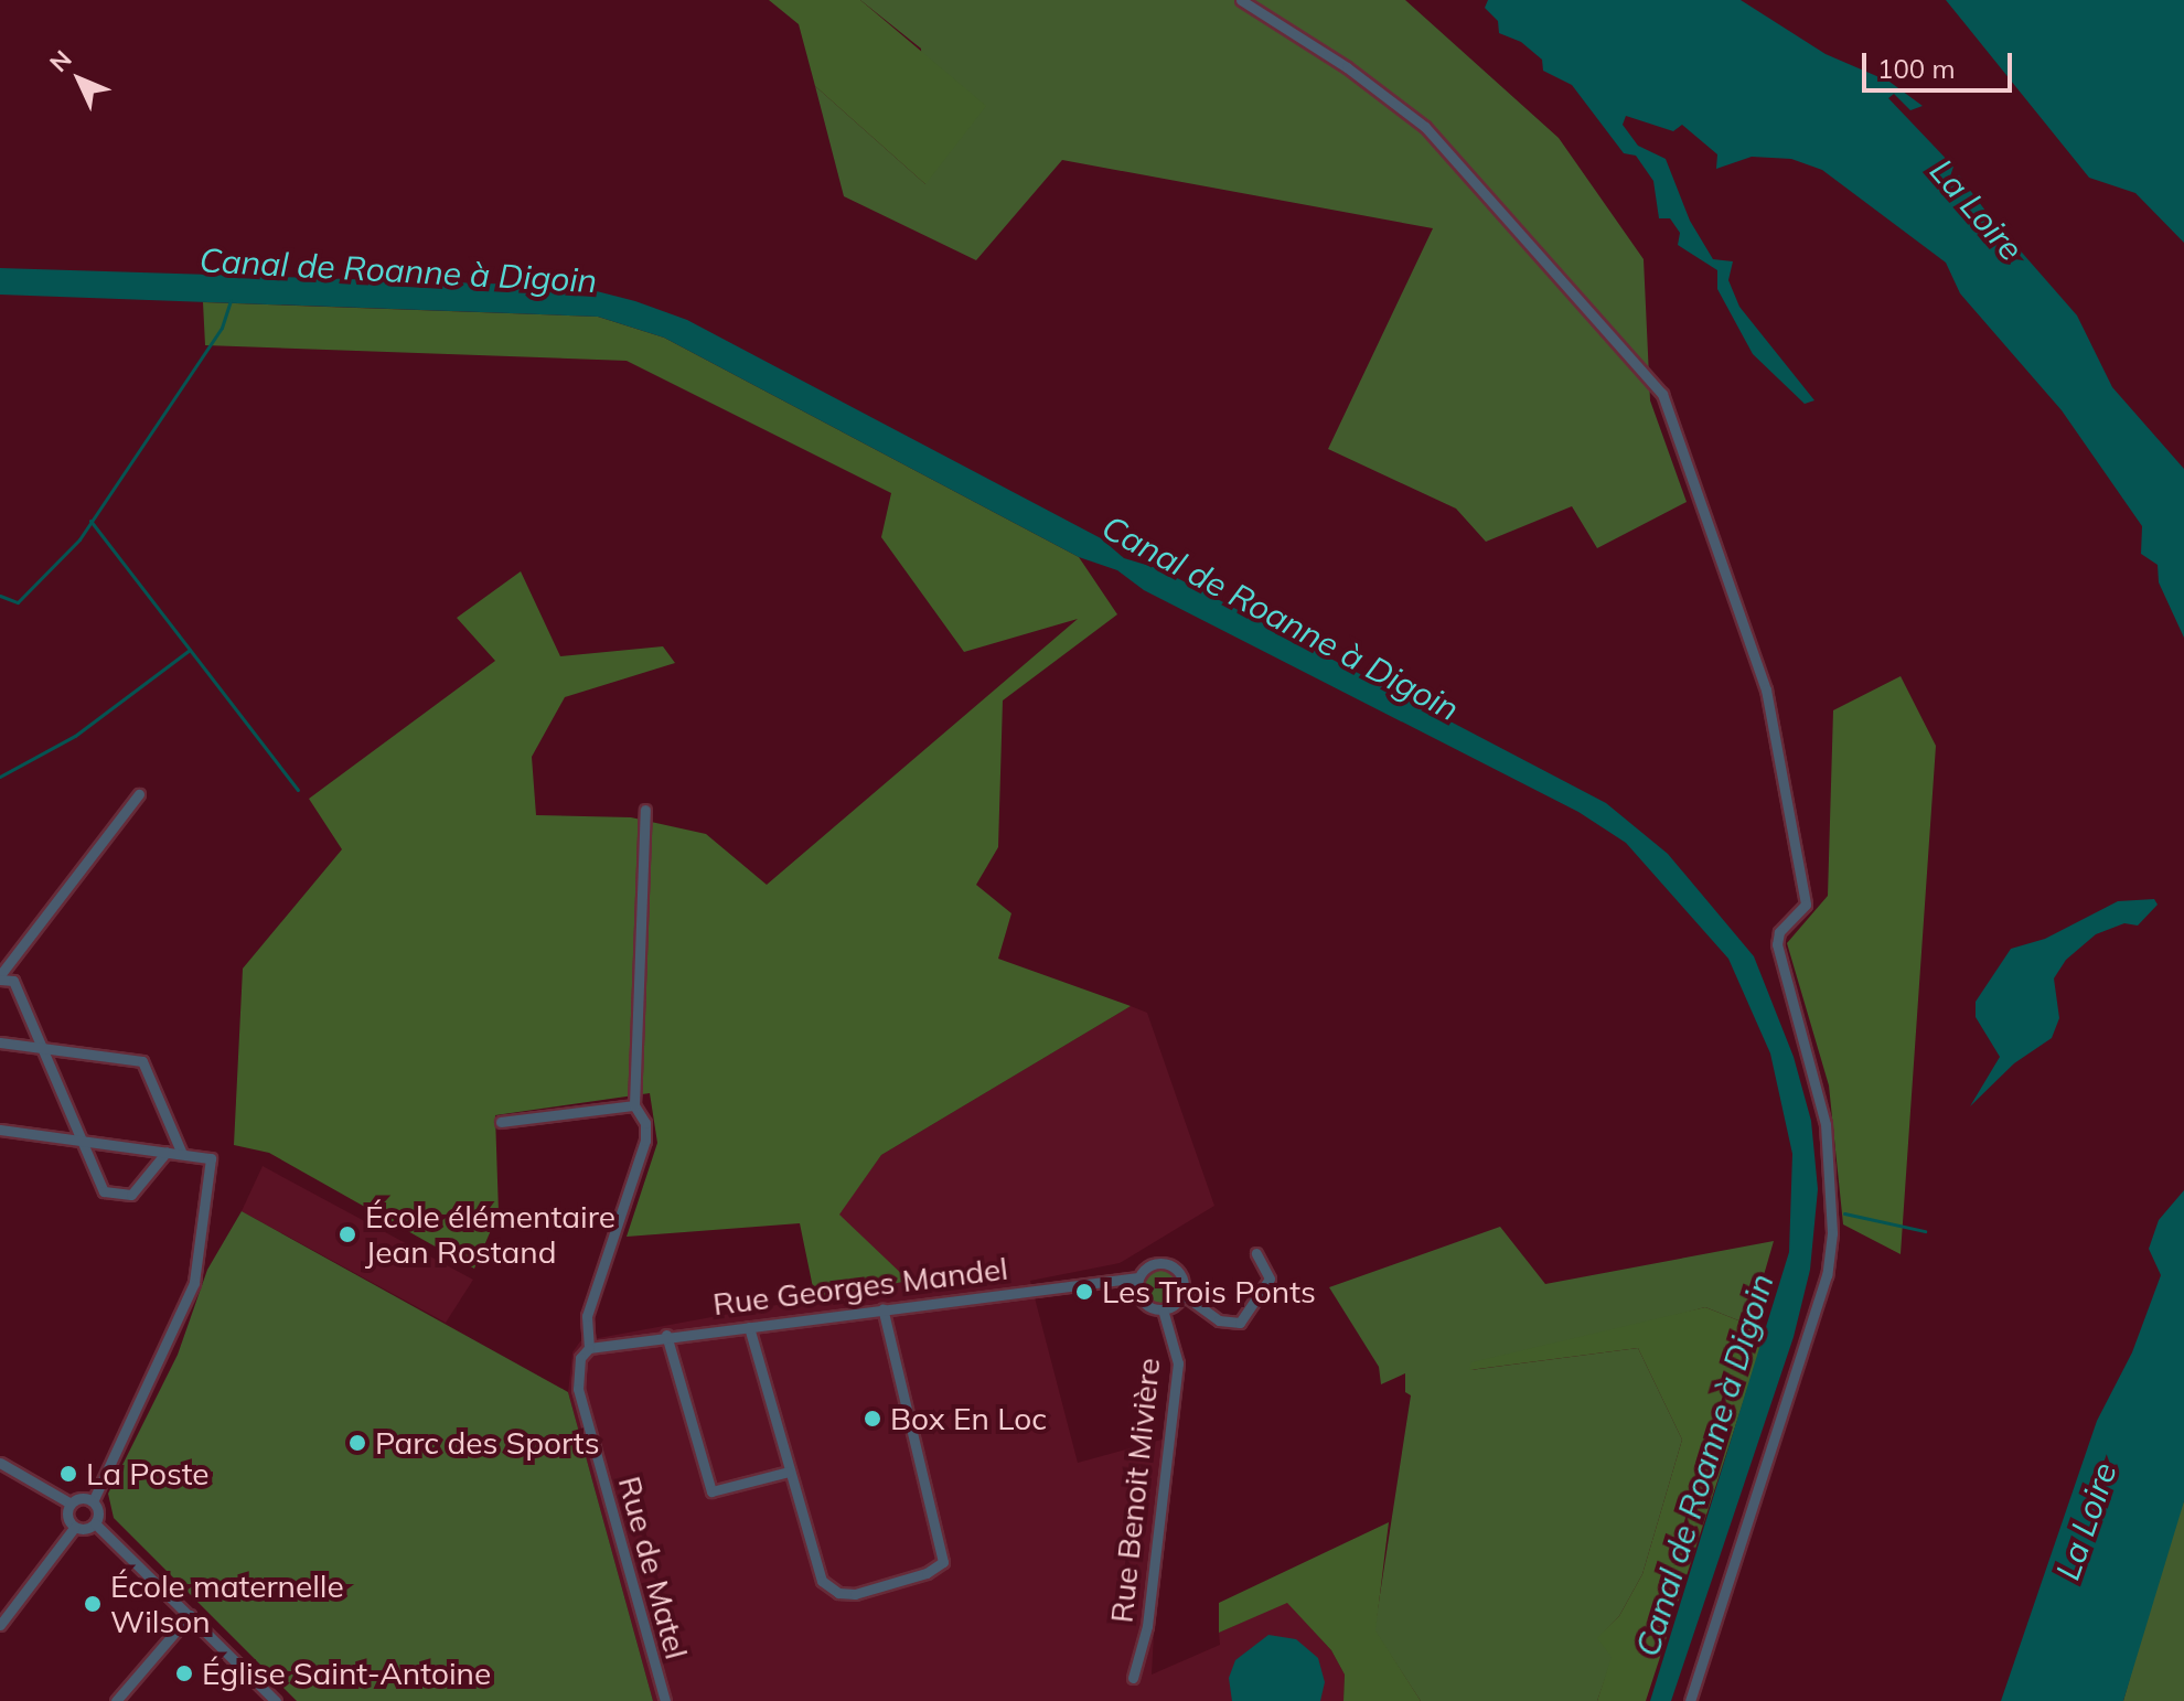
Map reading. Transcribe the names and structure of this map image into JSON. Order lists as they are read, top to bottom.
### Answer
{
  "streets": {
    "street": ["Rue Georges Mandel", "Rue Benoit Mivière", "Rue de Matel"]
  },
  "crossings": [
    ["Rue Georges Mandel", "Rue Benoit Mivière"],
    ["Rue Georges Mandel", "Rue de Matel"]
  ],
  "water": ["La Loire", "Canal de Roanne à Digoin"],
  "places": [
    "École élémentaire Jean Rostand",
    "Les Trois Ponts",
    "Box En Loc",
    "Parc des Sports",
    "La Poste",
    "École maternelle Wilson",
    "Église Saint-Antoine"
  ],
  "scale_bar": "100 m",
  "north": "top left"
}
